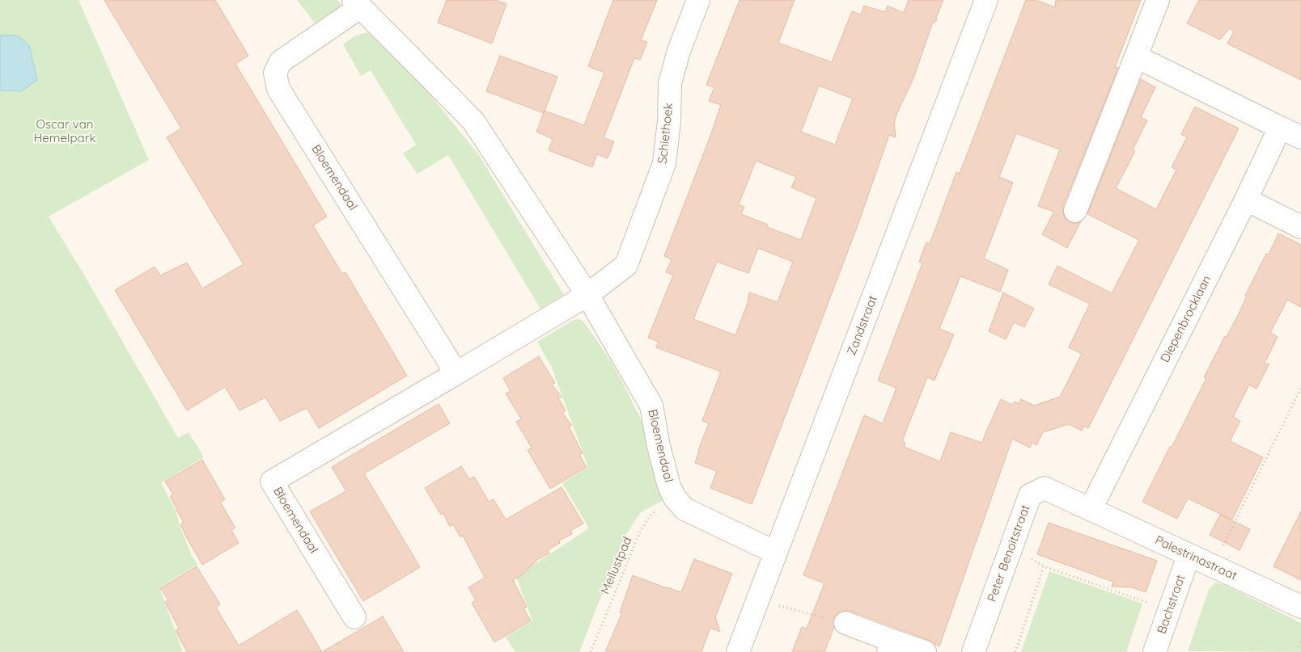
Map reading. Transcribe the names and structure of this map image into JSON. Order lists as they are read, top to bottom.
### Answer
{
  "streets": {
    "street": [
      "Schiethoek",
      "Bloemendaal",
      "Diepenbrocklaan",
      "Zandstraat",
      "Peter Benoitstraat",
      "Palestrinastraat",
      "Bachstraat"
    ],
    "path": ["Meilustpad"]
  },
  "crossings": [
    ["Schiethoek", "Bloemendaal"],
    ["Bloemendaal", "Zandstraat"],
    ["Bloemendaal", "Meilustpad"],
    ["Diepenbrocklaan", "Peter Benoitstraat"],
    ["Diepenbrocklaan", "Palestrinastraat"],
    ["Peter Benoitstraat", "Palestrinastraat"],
    ["Palestrinastraat", "Bachstraat"]
  ],
  "parks": ["Oscar van Hemelpark"]
}
